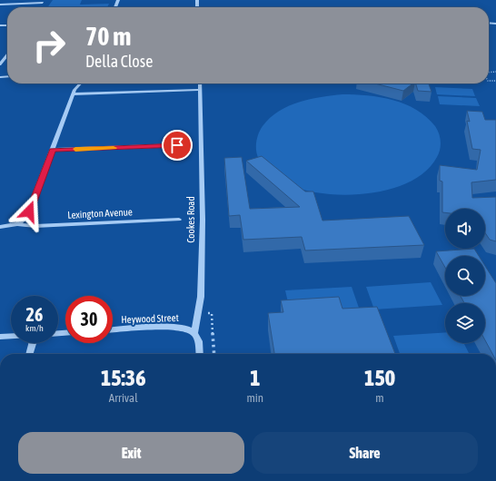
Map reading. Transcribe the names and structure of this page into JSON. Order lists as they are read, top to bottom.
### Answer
{
  "streets": {
    "street": ["Lexington Avenue", "Cookes Road", "Heywood Street"]
  },
  "crossings": [
    ["Cookes Road", "Heywood Street"]
  ],
  "page": {
    "turn": ["70 m", "Della Close"],
    "speed": "26 km/h",
    "limit": "30",
    "eta": [
      "15:36",
      "Arrival",
      "1",
      "min",
      "150",
      "m"
    ],
    "buttons": ["Exit", "Share"]
  }
}
